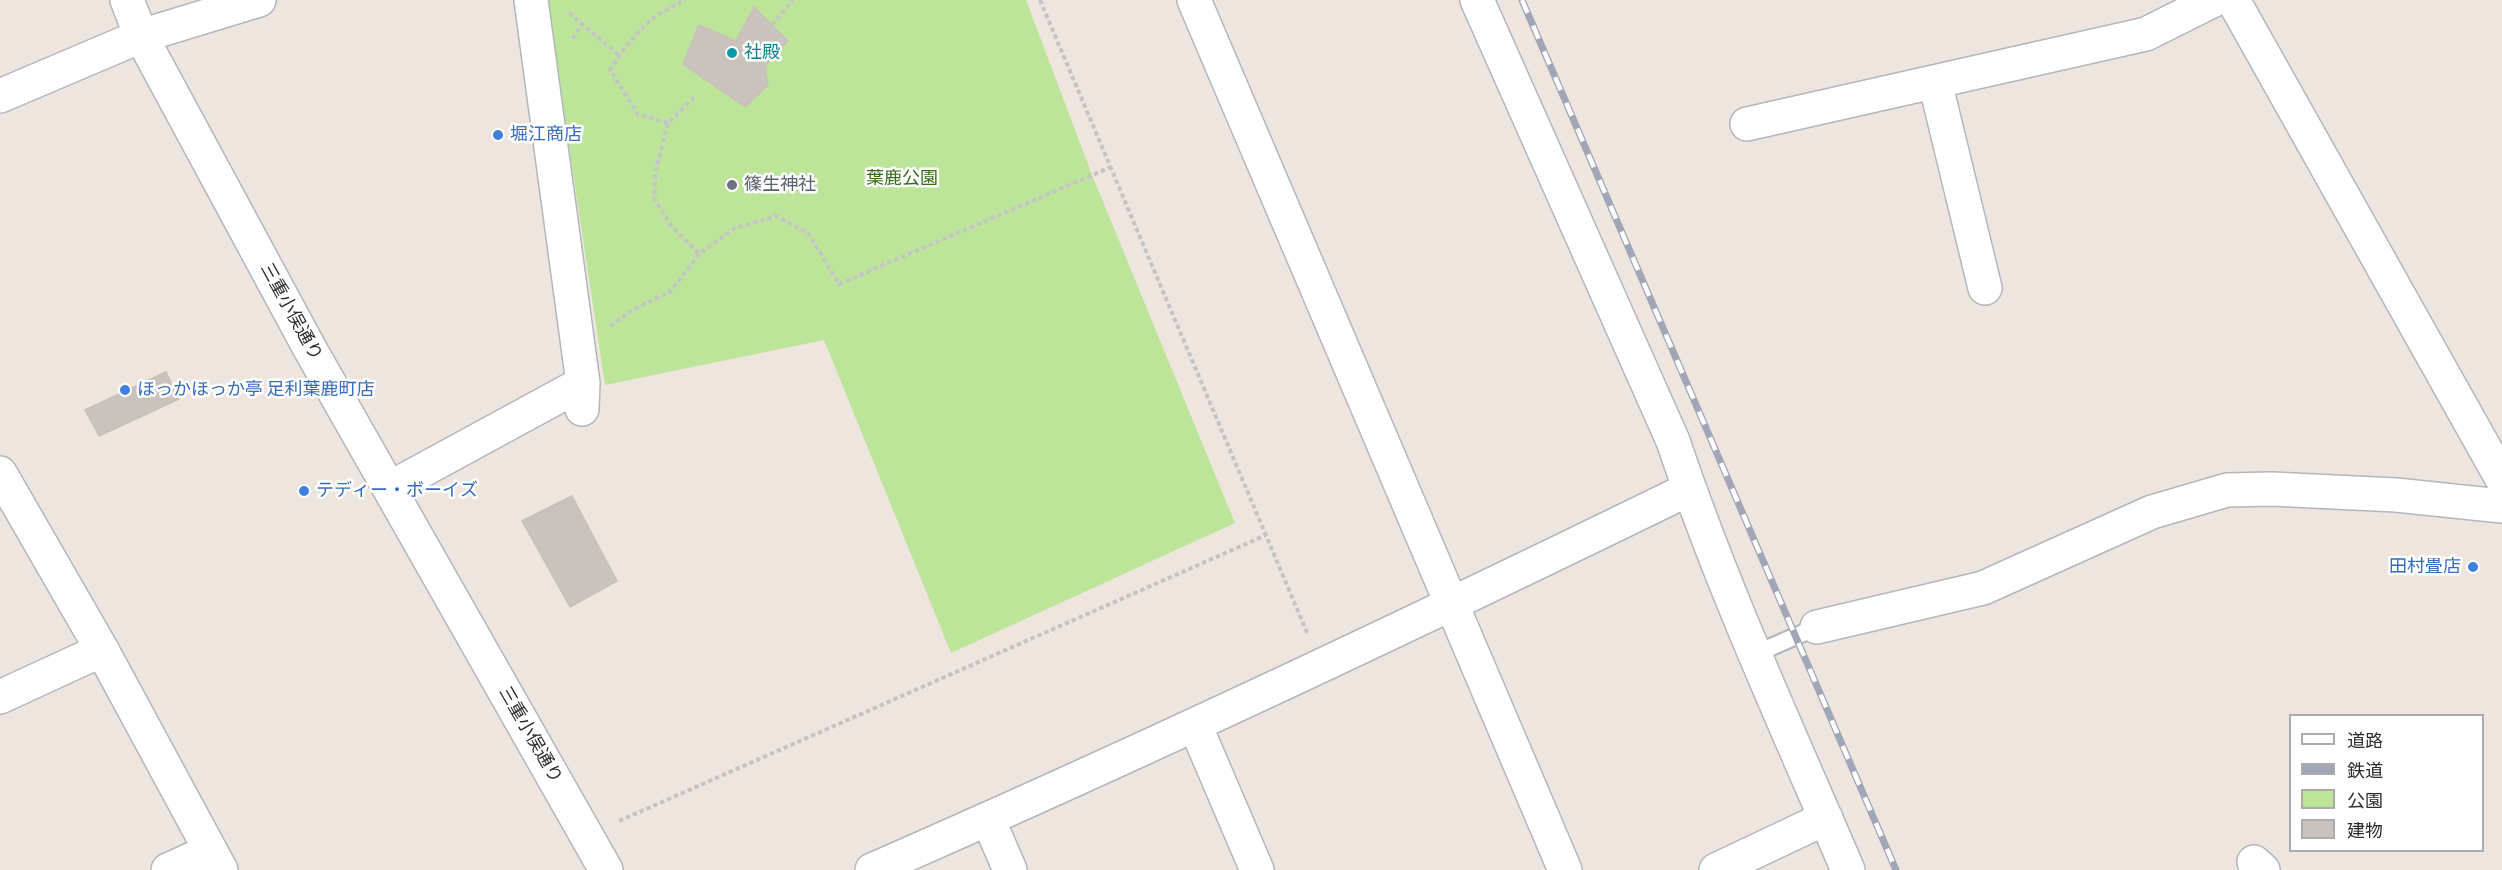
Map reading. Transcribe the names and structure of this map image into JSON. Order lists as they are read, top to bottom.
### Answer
{
  "streets": {
    "street": ["三重小俣通り"]
  },
  "parks": ["葉鹿公園"],
  "places": [
    "社殿",
    "堀江商店",
    "篠生神社",
    "ほっかほっか亭 足利葉鹿町店",
    "テディー・ボーイズ",
    "田村畳店"
  ],
  "legend": [
    "道路",
    "鉄道",
    "公園",
    "建物"
  ]
}
